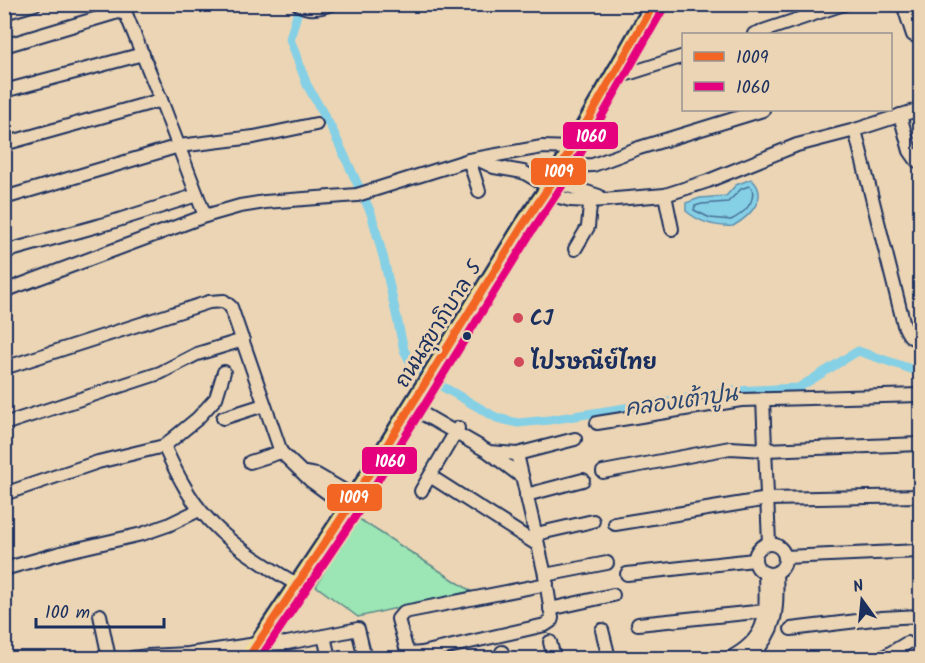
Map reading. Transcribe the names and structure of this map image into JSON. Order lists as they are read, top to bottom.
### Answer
{
  "streets": {
    "main road": ["ถนนสุขาภิบาล 5"]
  },
  "water": ["คลองเต้าปูน"],
  "places": ["CJ", "ไปรษณีย์ไทย"],
  "lines": ["transit line 1009", "transit line 1060"],
  "legend": ["1009", "1060"],
  "scale_bar": "100 m",
  "north": "top"
}
